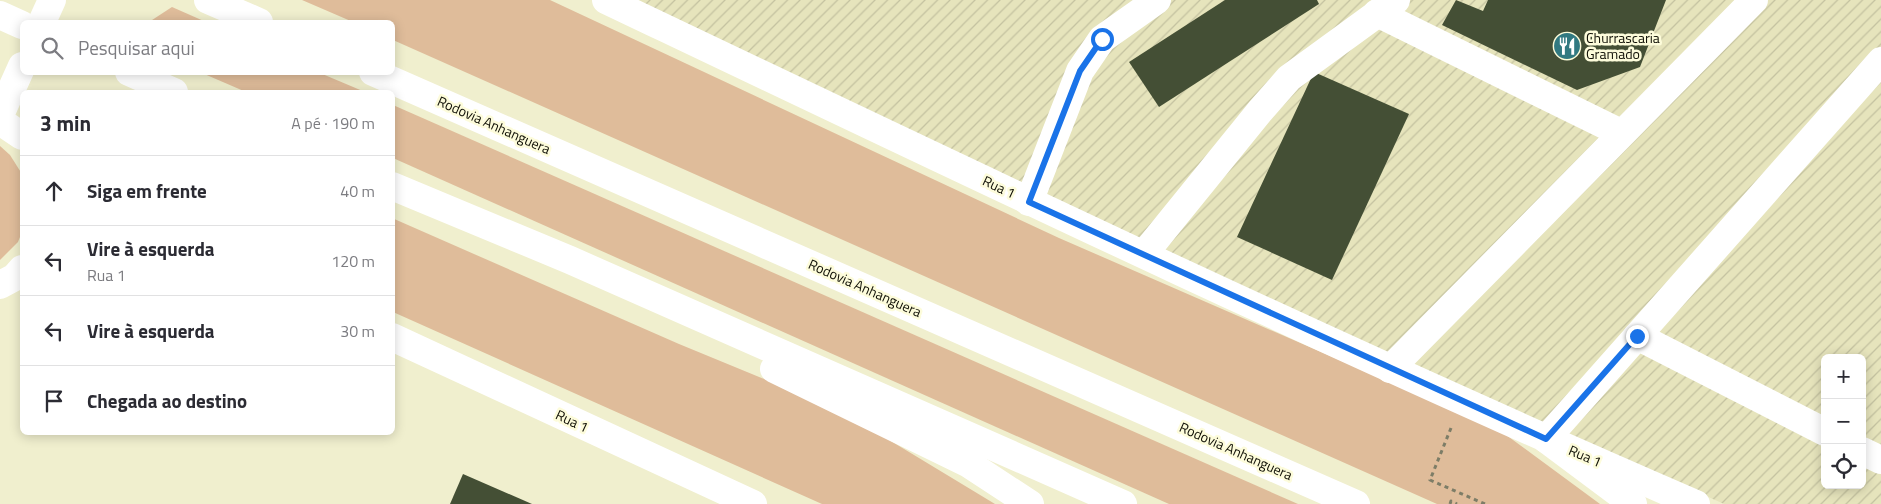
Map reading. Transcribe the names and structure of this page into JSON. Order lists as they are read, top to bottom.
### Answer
{
  "streets": {
    "main road": ["Rodovia Anhanguera", "Rua 1"]
  },
  "places": {
    "restaurant": ["Churrascaria Gramado"]
  },
  "page": {
    "search": "Pesquisar aqui",
    "heading": ["3 min", "A pé · 190 m"],
    "list": [
      ["Siga em frente", "40 m"],
      ["Vire à esquerda", "Rua 1", "120 m"],
      ["Vire à esquerda", "30 m"],
      "Chegada ao destino"
    ],
    "map_buttons": ["+", "−"]
  }
}
